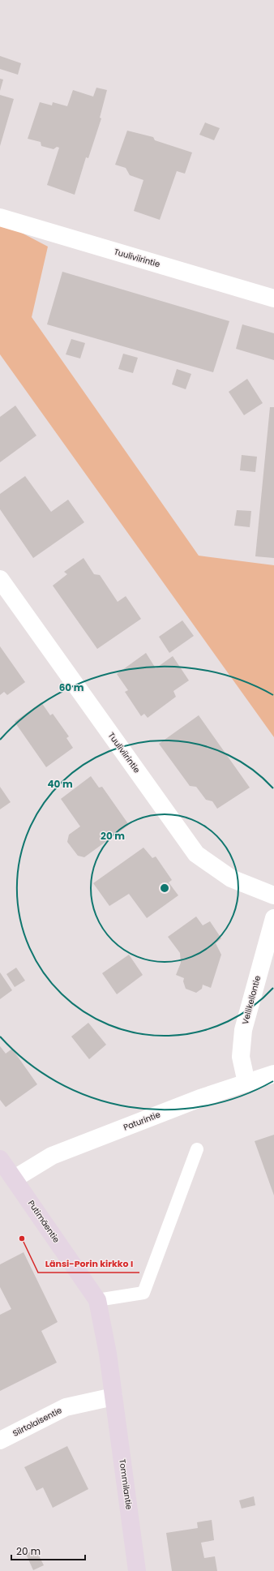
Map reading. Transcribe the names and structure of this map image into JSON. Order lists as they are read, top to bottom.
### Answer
{
  "streets": {
    "main road": ["Putimäentie", "Tommilantie"],
    "street": [
      "Tuuliviirintie",
      "Vellikellontie",
      "Paturintie",
      "Siirtolaisentie"
    ]
  },
  "crossings": [
    ["Vellikellontie", "Paturintie"],
    ["Paturintie", "Putimäentie"],
    ["Putimäentie", "Siirtolaisentie"],
    ["Putimäentie", "Tommilantie"],
    ["Siirtolaisentie", "Tommilantie"]
  ],
  "places": ["Länsi-Porin kirkko I"],
  "scale_bar": "20 m",
  "rings": ["60 m", "40 m", "20 m"]
}
